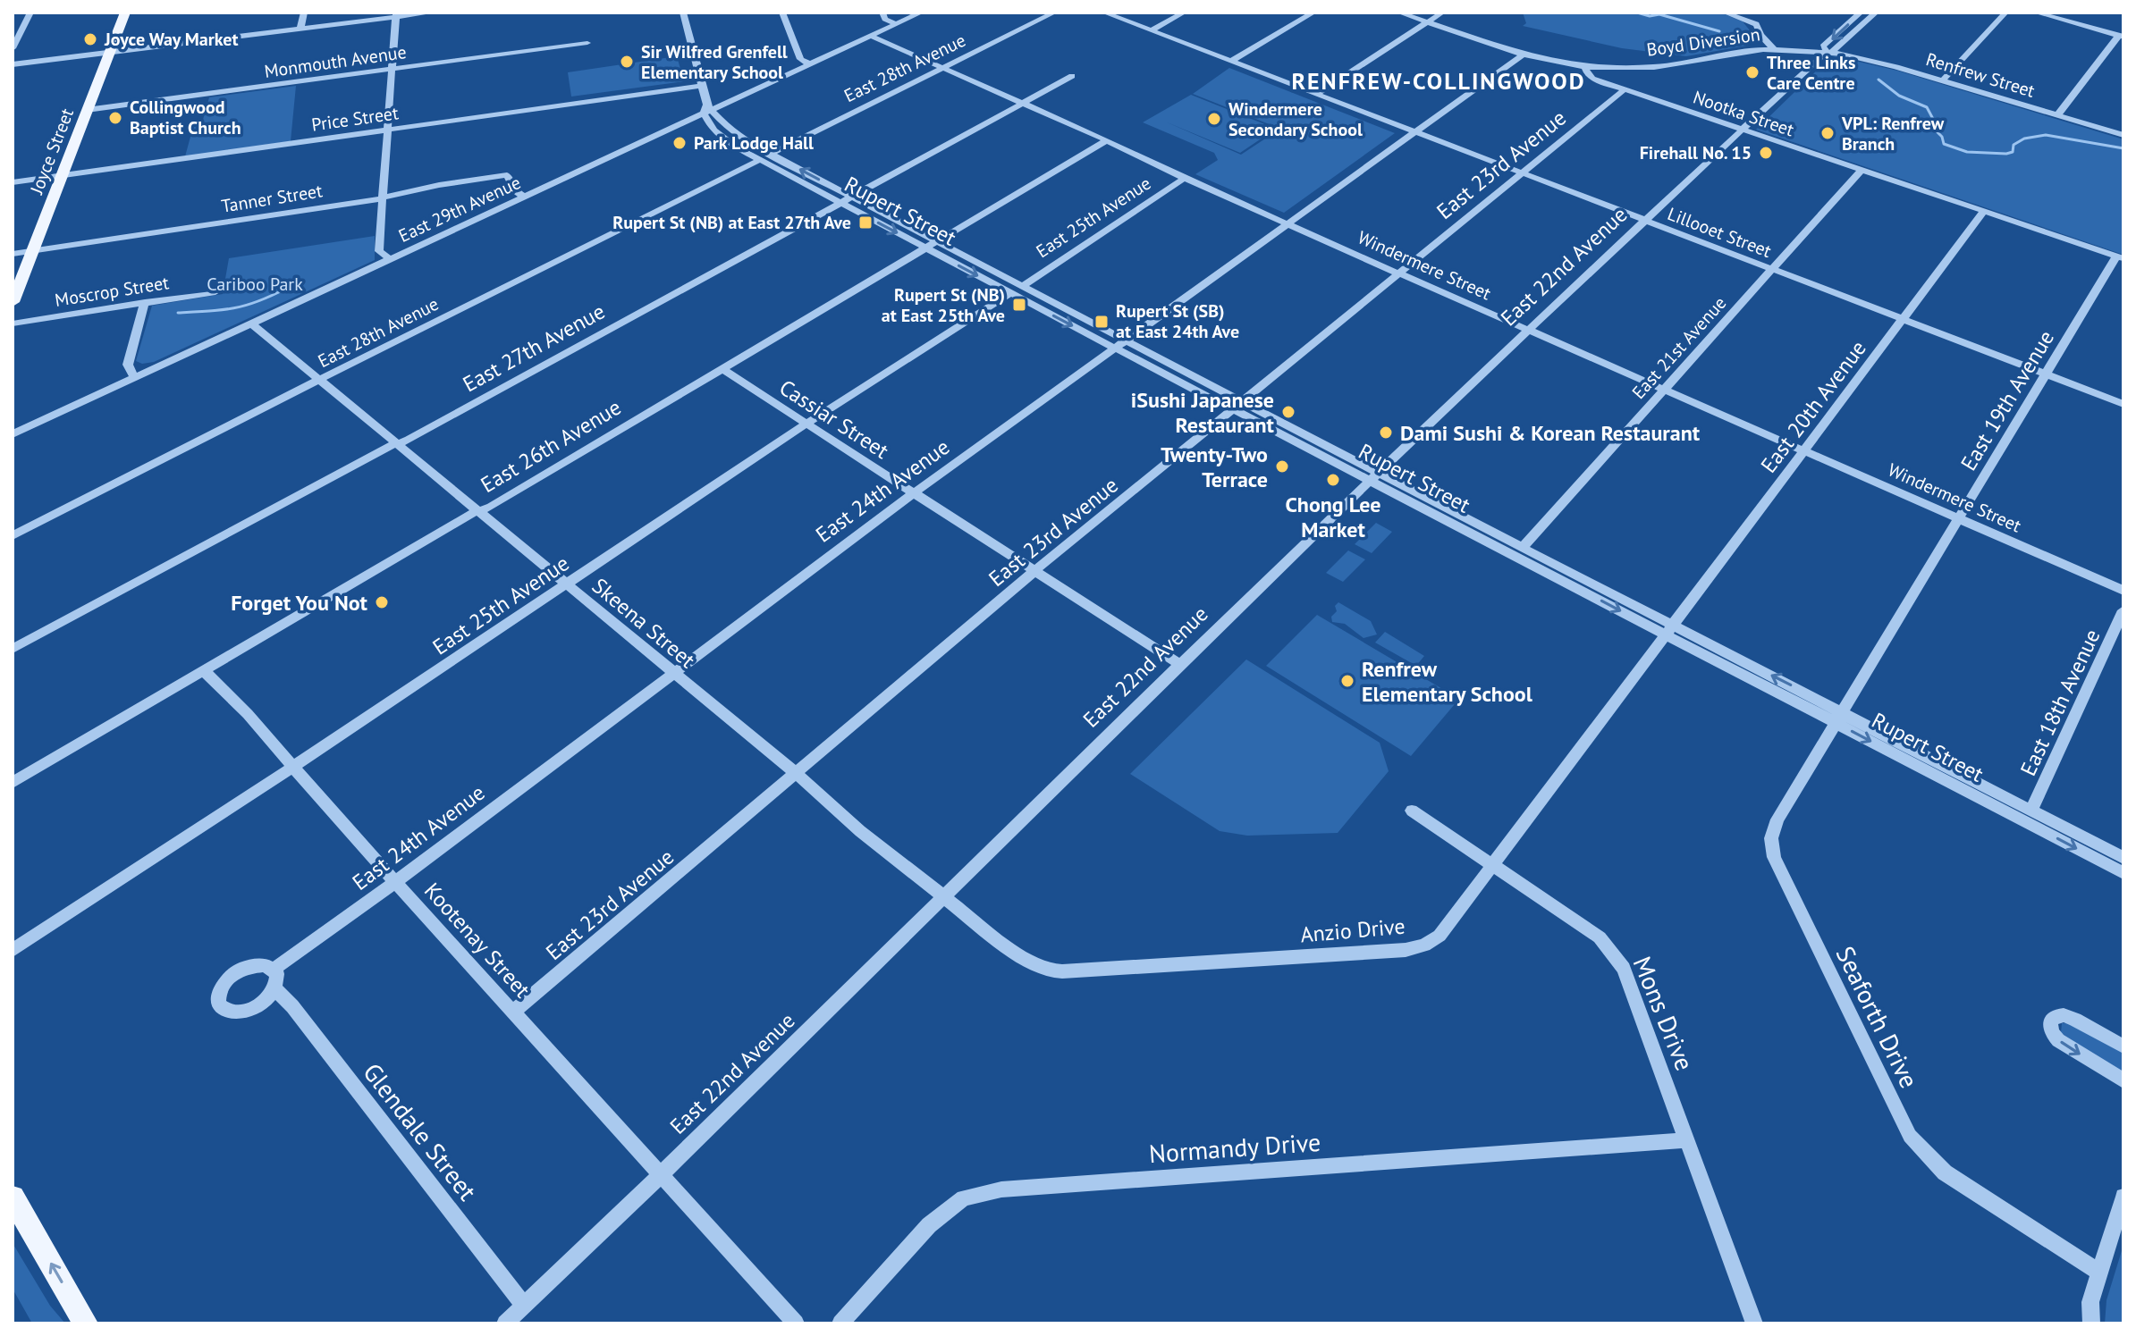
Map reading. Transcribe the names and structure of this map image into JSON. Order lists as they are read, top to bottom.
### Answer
{
  "streets": {
    "main road": ["Joyce Street"],
    "street": [
      "Boyd Diversion",
      "Monmouth Avenue",
      "East 28th Avenue",
      "Renfrew Street",
      "Nootka Street",
      "Price Street",
      "East 23rd Avenue",
      "Tanner Street",
      "East 29th Avenue",
      "Rupert Street",
      "East 25th Avenue",
      "Lillooet Street",
      "Windermere Street",
      "East 22nd Avenue",
      "Moscrop Street",
      "East 27th Avenue",
      "East 21st Avenue",
      "East 19th Avenue",
      "East 20th Avenue",
      "Cassiar Street",
      "East 26th Avenue",
      "East 24th Avenue",
      "Skeena Street",
      "East 18th Avenue",
      "Anzio Drive",
      "Kootenay Street",
      "Mons Drive",
      "Seaforth Drive",
      "Glendale Street",
      "Normandy Drive"
    ]
  },
  "crossings": [
    ["Boyd Diversion", "Renfrew Street"],
    ["Boyd Diversion", "Nootka Street"],
    ["Boyd Diversion", "East 22nd Avenue"],
    ["Monmouth Avenue", "Joyce Street"],
    ["East 28th Avenue", "Rupert Street"],
    ["East 28th Avenue", "Windermere Street"],
    ["East 28th Avenue", "Skeena Street"],
    ["Renfrew Street", "East 22nd Avenue"],
    ["Nootka Street", "East 23rd Avenue"],
    ["Nootka Street", "East 22nd Avenue"],
    ["Nootka Street", "East 21st Avenue"],
    ["Nootka Street", "East 19th Avenue"],
    ["Nootka Street", "East 20th Avenue"],
    ["Nootka Street", "East 24th Avenue"],
    ["Price Street", "Joyce Street"],
    ["Price Street", "Rupert Street"],
    ["Joyce Street", "Tanner Street"],
    ["East 23rd Avenue", "Rupert Street"],
    ["East 23rd Avenue", "Lillooet Street"],
    ["East 23rd Avenue", "Windermere Street"],
    ["East 23rd Avenue", "Cassiar Street"],
    ["East 23rd Avenue", "Skeena Street"],
    ["East 23rd Avenue", "Kootenay Street"],
    ["Tanner Street", "East 29th Avenue"],
    ["East 29th Avenue", "Rupert Street"],
    ["East 29th Avenue", "Windermere Street"],
    ["East 29th Avenue", "Skeena Street"],
    ["Rupert Street", "East 25th Avenue"],
    ["Rupert Street", "East 22nd Avenue"],
    ["Rupert Street", "East 27th Avenue"],
    ["Rupert Street", "East 21st Avenue"],
    ["Rupert Street", "East 19th Avenue"],
    ["Rupert Street", "East 20th Avenue"],
    ["Rupert Street", "East 26th Avenue"],
    ["Rupert Street", "East 24th Avenue"],
    ["Rupert Street", "East 18th Avenue"],
    ["Rupert Street", "Anzio Drive"],
    ["Rupert Street", "Seaforth Drive"],
    ["East 25th Avenue", "Windermere Street"],
    ["East 25th Avenue", "Cassiar Street"],
    ["East 25th Avenue", "Skeena Street"],
    ["East 25th Avenue", "Kootenay Street"],
    ["Lillooet Street", "East 22nd Avenue"],
    ["Lillooet Street", "East 21st Avenue"],
    ["Lillooet Street", "East 19th Avenue"],
    ["Lillooet Street", "East 20th Avenue"],
    ["Lillooet Street", "East 24th Avenue"],
    ["Windermere Street", "East 22nd Avenue"],
    ["Windermere Street", "East 27th Avenue"],
    ["Windermere Street", "East 21st Avenue"],
    ["Windermere Street", "East 19th Avenue"],
    ["Windermere Street", "East 20th Avenue"],
    ["Windermere Street", "East 26th Avenue"],
    ["Windermere Street", "East 24th Avenue"],
    ["East 22nd Avenue", "Cassiar Street"],
    ["East 22nd Avenue", "Skeena Street"],
    ["East 22nd Avenue", "Anzio Drive"],
    ["East 22nd Avenue", "Kootenay Street"],
    ["East 22nd Avenue", "Glendale Street"],
    ["East 27th Avenue", "Skeena Street"],
    ["East 19th Avenue", "Seaforth Drive"],
    ["East 20th Avenue", "Anzio Drive"],
    ["Cassiar Street", "East 26th Avenue"],
    ["Cassiar Street", "East 24th Avenue"],
    ["East 26th Avenue", "Skeena Street"],
    ["East 26th Avenue", "Kootenay Street"],
    ["East 24th Avenue", "Skeena Street"],
    ["East 24th Avenue", "Kootenay Street"],
    ["East 24th Avenue", "Glendale Street"],
    ["Skeena Street", "Anzio Drive"],
    ["Anzio Drive", "Mons Drive"],
    ["Mons Drive", "Normandy Drive"]
  ],
  "districts": ["RENFREW-COLLINGWOOD"],
  "parks": ["Cariboo Park"],
  "places": {
    "other": [
      "Joyce Way Market",
      "Sir Wilfred Grenfell Elementary School",
      "Three Links Care Centre",
      "Collingwood Baptist Church",
      "Windermere Secondary School",
      "VPL: Renfrew Branch",
      "Park Lodge Hall",
      "Firehall No. 15",
      "iSushi Japanese Restaurant",
      "Dami Sushi & Korean Restaurant",
      "Twenty-Two Terrace",
      "Chong Lee Market",
      "Forget You Not",
      "Renfrew Elementary School"
    ],
    "transit": ["Rupert St (NB) at East 27th Ave", "Rupert St (NB) at East 25th Ave", "Rupert St (SB) at East 24th Ave"]
  }
}
